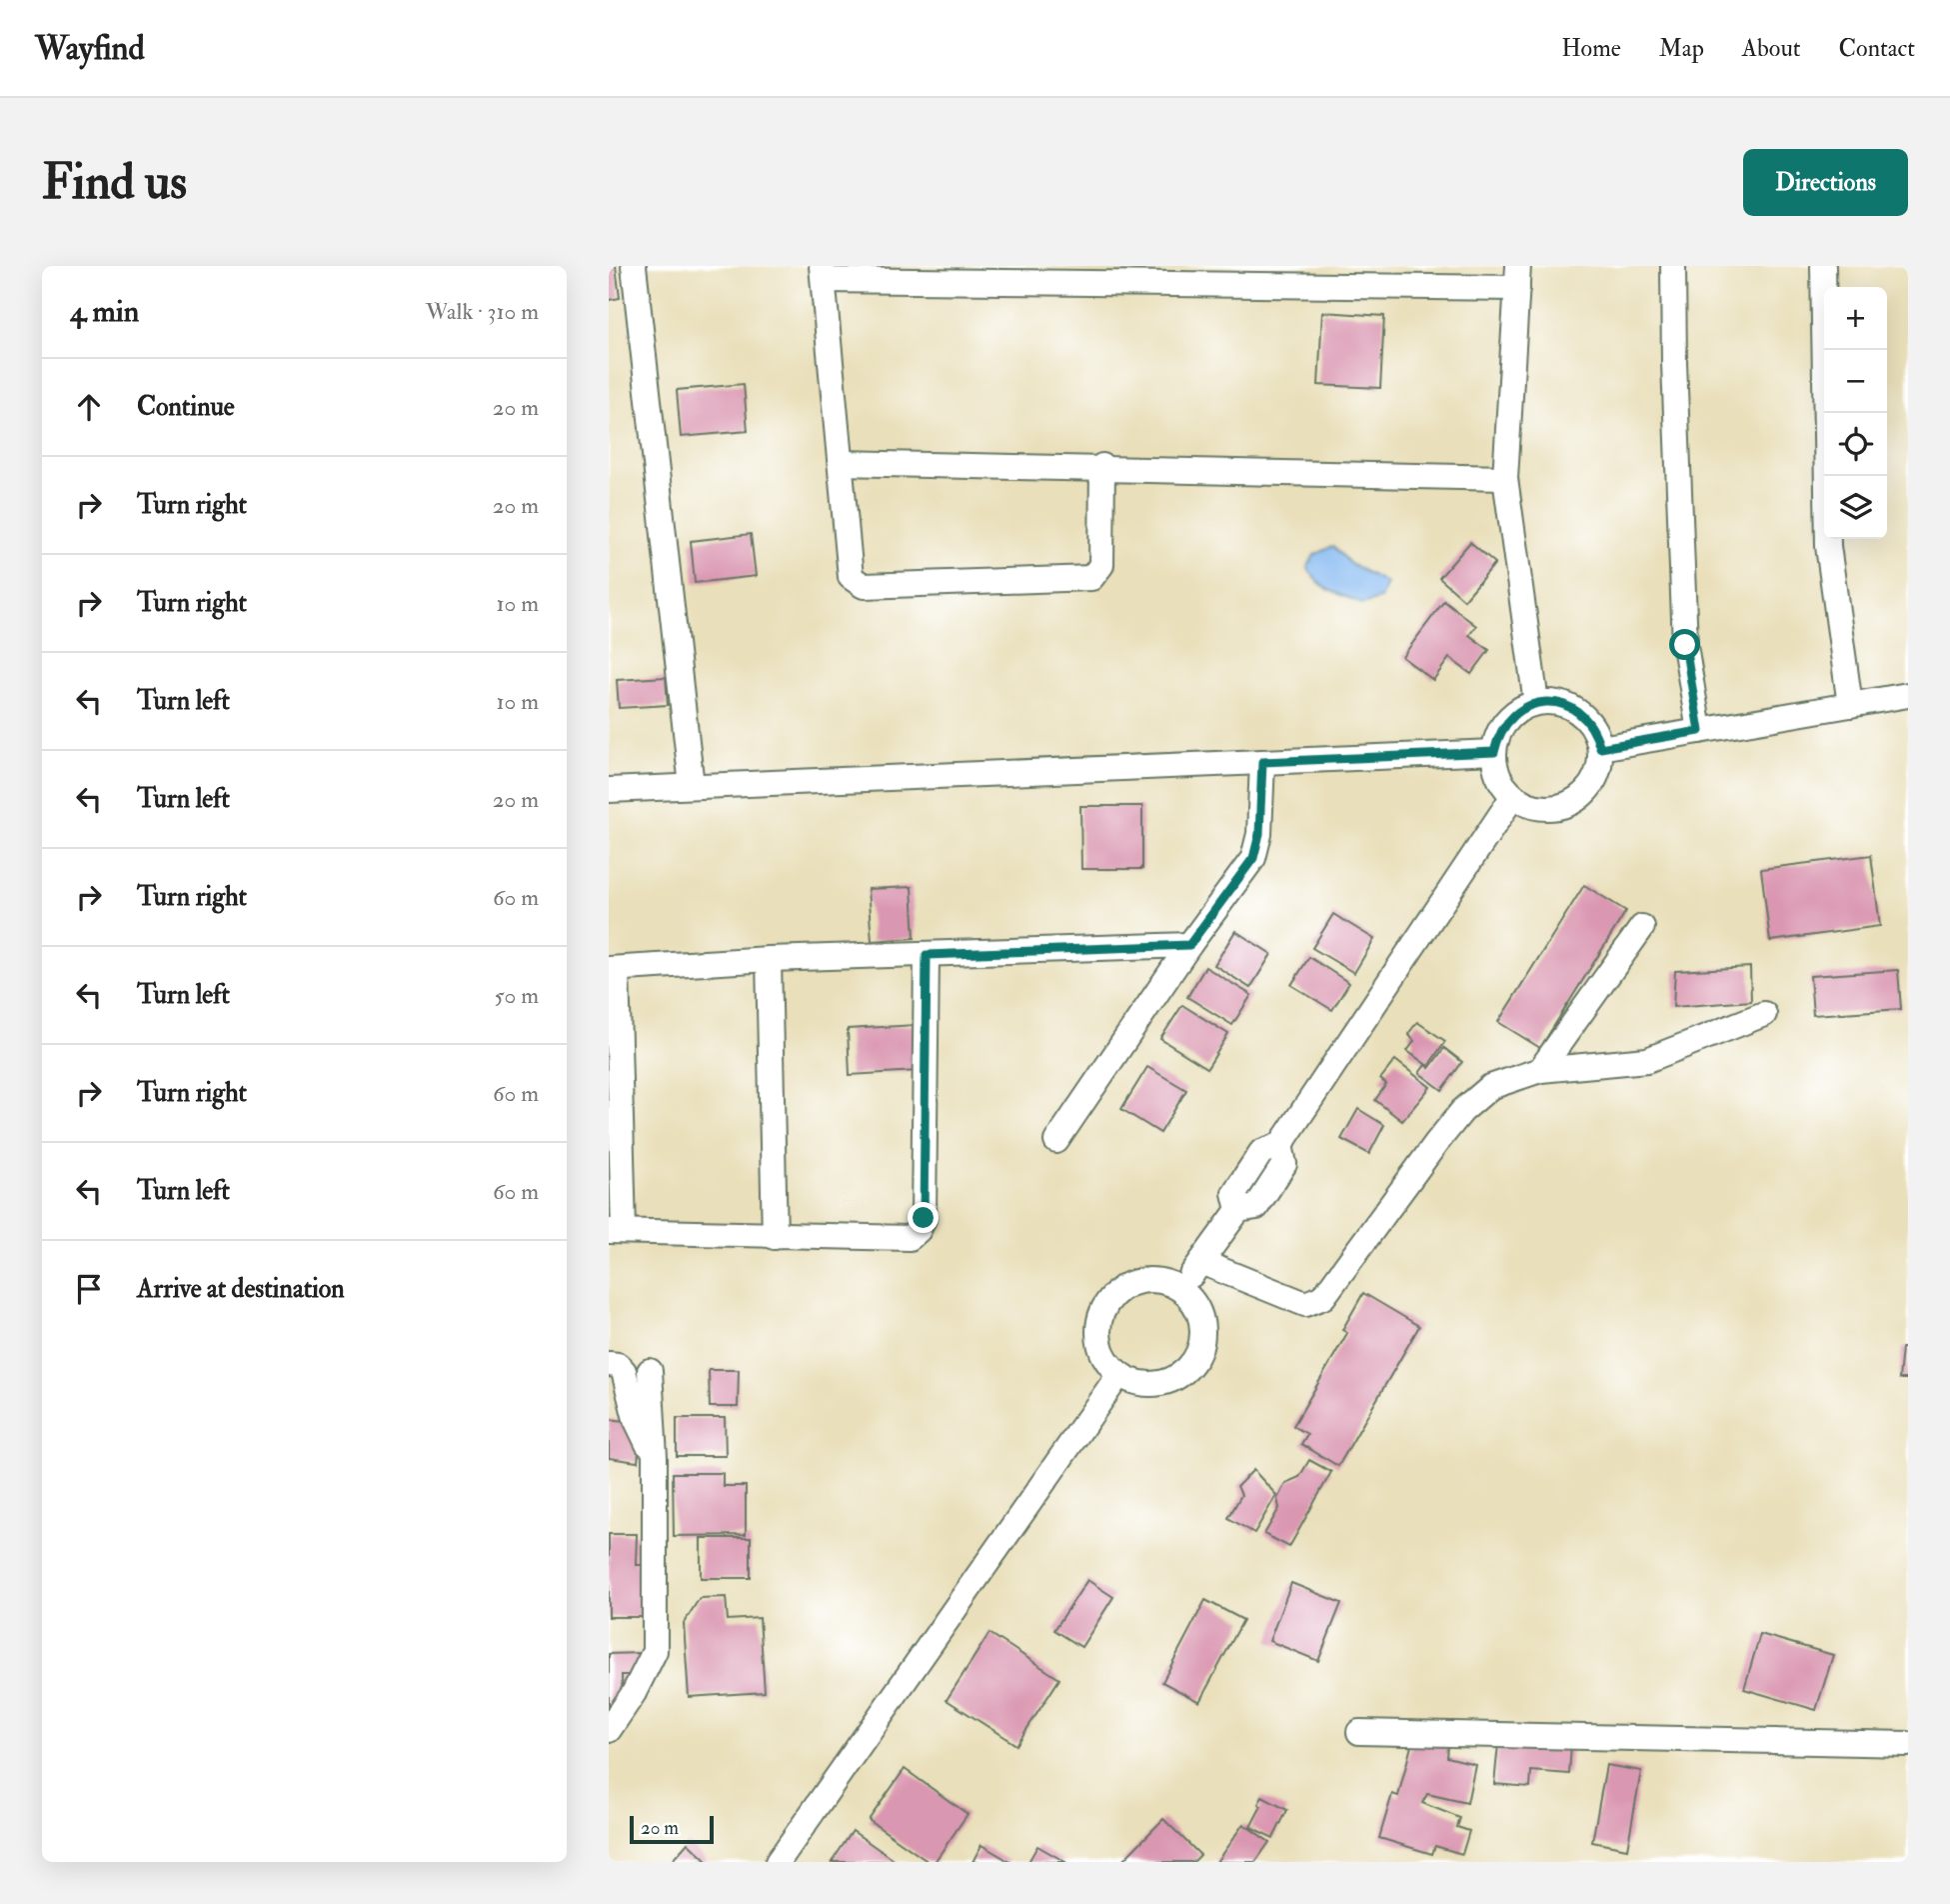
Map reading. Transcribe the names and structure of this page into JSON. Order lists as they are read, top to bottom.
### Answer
{
  "scale_bar": "20 m",
  "page": {
    "header": "Wayfind",
    "nav": [
      "Home",
      "Map",
      "About",
      "Contact"
    ],
    "buttons": "Directions",
    "title": "Find us",
    "heading": ["4 min", "Walk · 310 m"],
    "map_buttons": ["+", "−"],
    "list": [
      ["Continue", "20 m"],
      ["Turn right", "20 m"],
      ["Turn right", "10 m"],
      ["Turn left", "10 m"],
      ["Turn left", "20 m"],
      ["Turn right", "60 m"],
      ["Turn left", "50 m"],
      ["Turn right", "60 m"],
      ["Turn left", "60 m"],
      "Arrive at destination"
    ],
    "scale": "20 m"
  }
}
